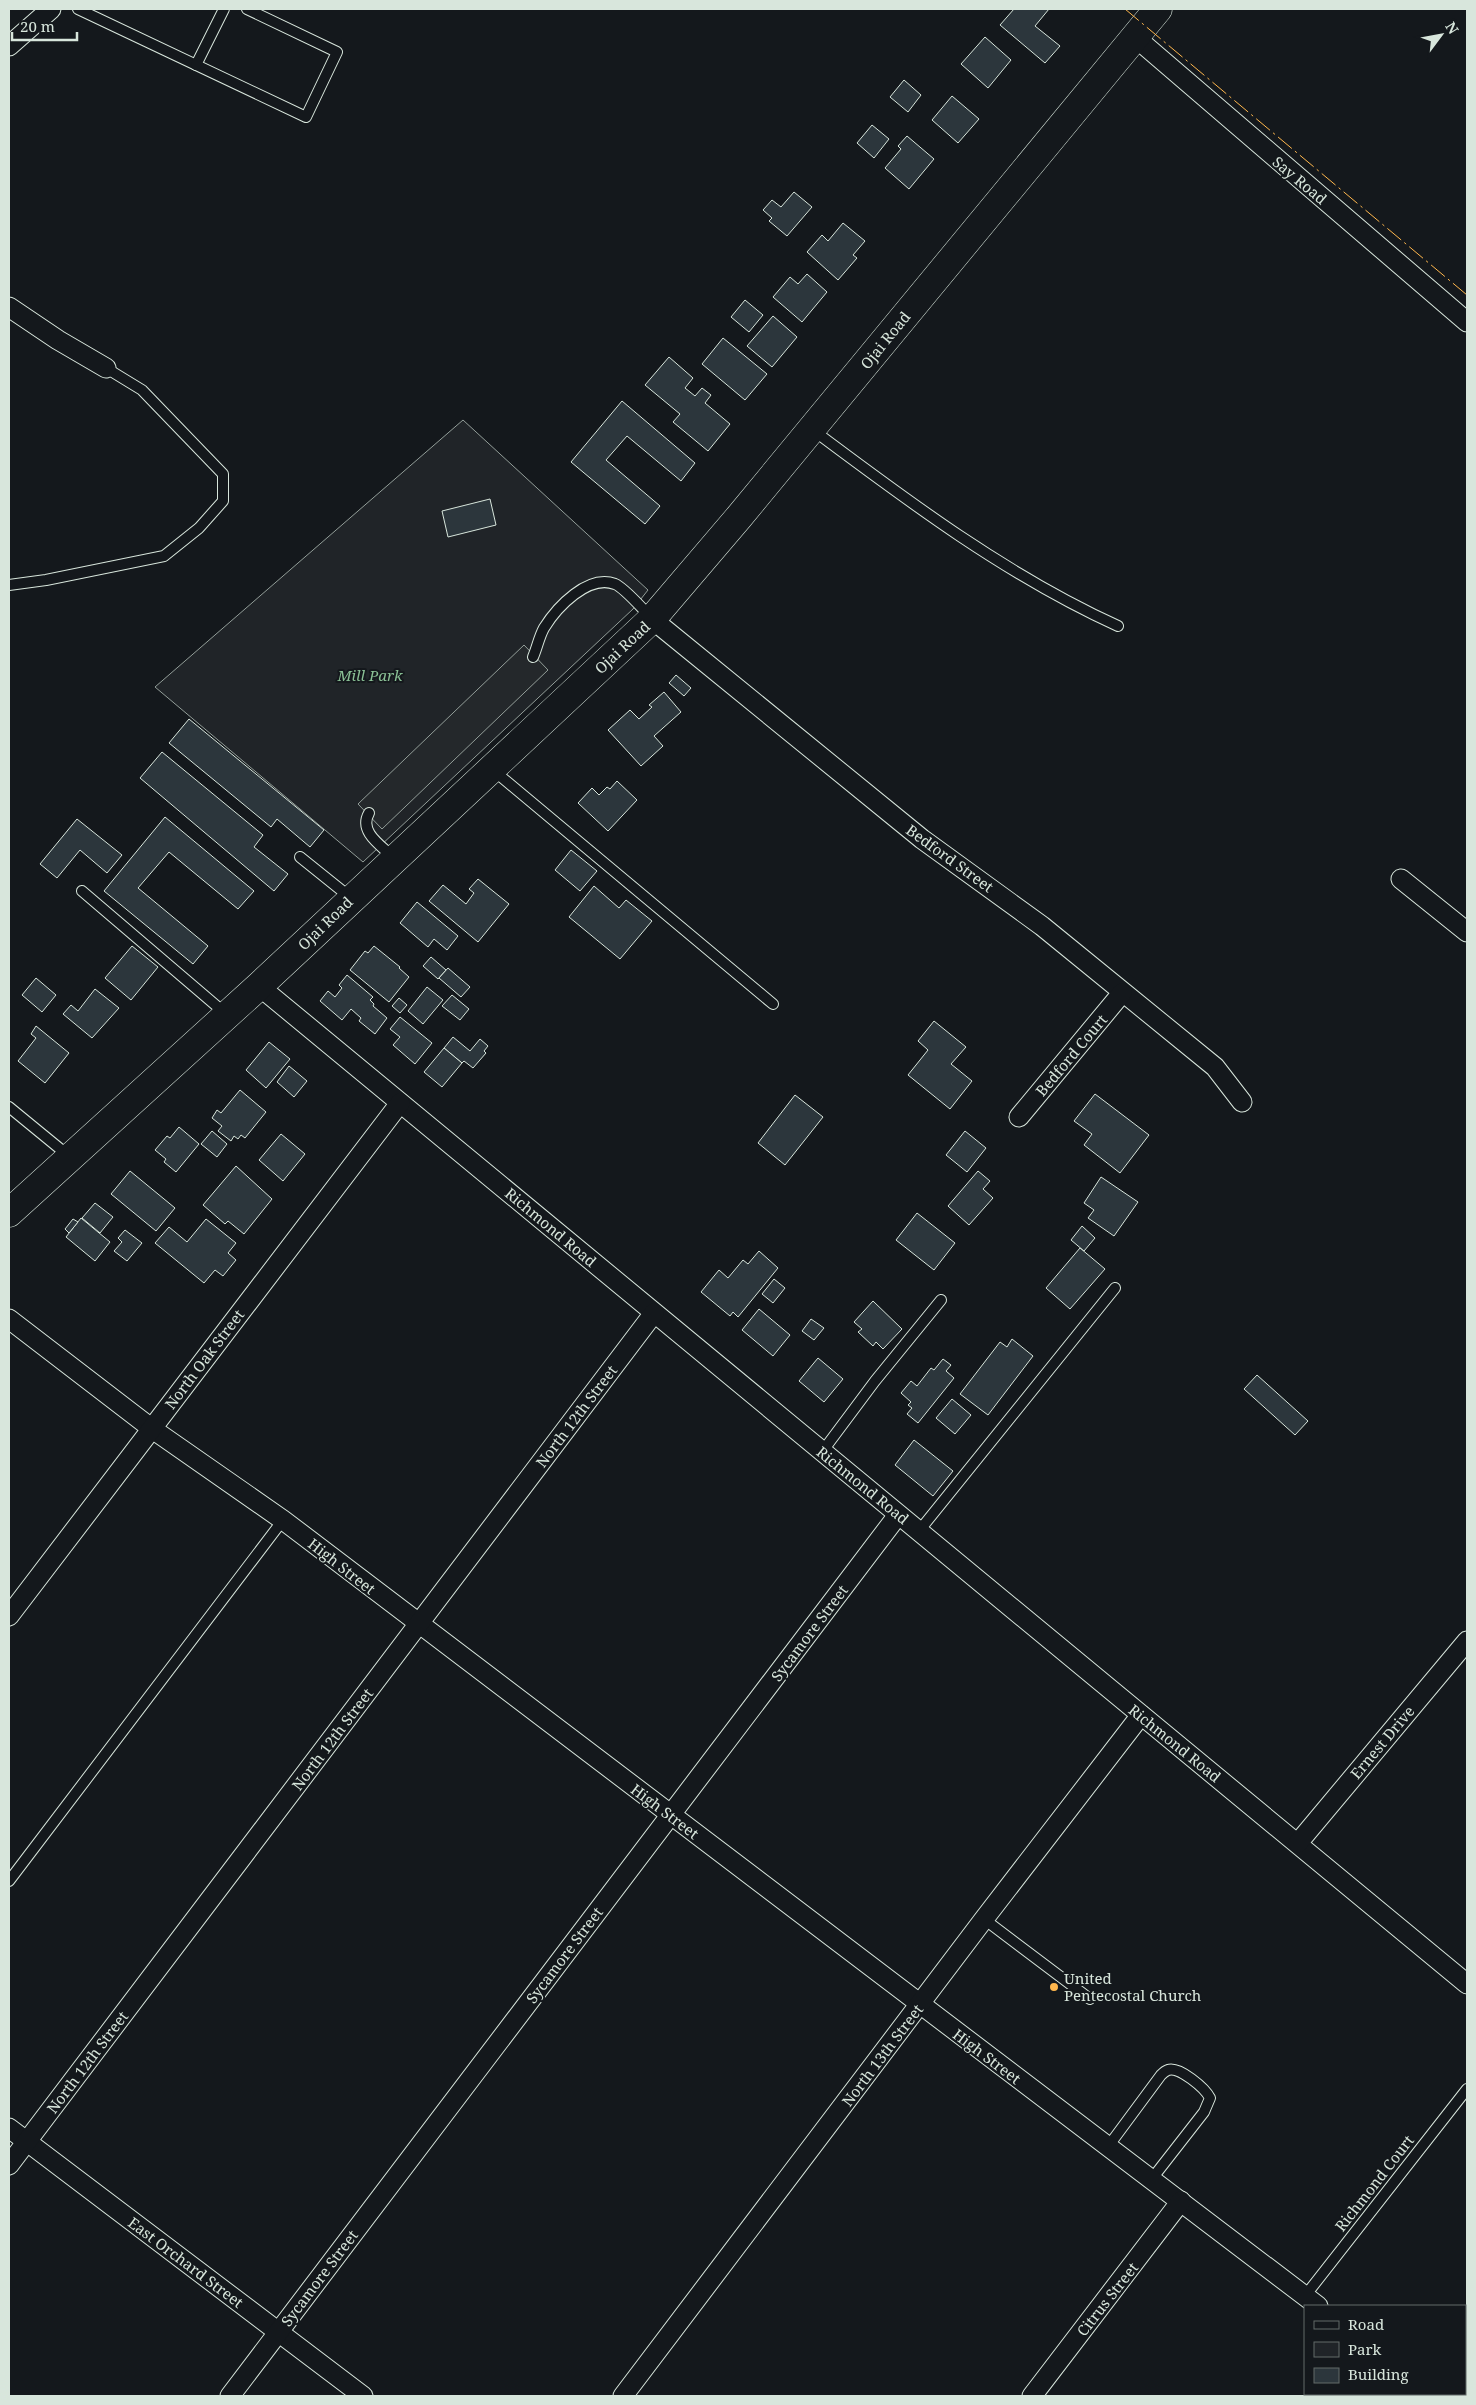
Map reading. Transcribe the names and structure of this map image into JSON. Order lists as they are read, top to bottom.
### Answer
{
  "streets": {
    "main road": ["Ojai Road"],
    "street": [
      "Say Road",
      "Bedford Street",
      "Bedford Court",
      "Richmond Road",
      "North Oak Street",
      "North 12th Street",
      "High Street",
      "Sycamore Street",
      "Ernest Drive",
      "North 13th Street",
      "East Orchard Street",
      "Citrus Street"
    ],
    "lane": ["Richmond Court"]
  },
  "crossings": [
    ["Say Road", "Ojai Road"],
    ["Ojai Road", "Bedford Street"],
    ["Ojai Road", "Richmond Road"],
    ["Bedford Street", "Bedford Court"],
    ["Richmond Road", "North Oak Street"],
    ["Richmond Road", "North 12th Street"],
    ["Richmond Road", "Sycamore Street"],
    ["Richmond Road", "Ernest Drive"],
    ["Richmond Road", "North 13th Street"],
    ["North Oak Street", "High Street"],
    ["North 12th Street", "High Street"],
    ["North 12th Street", "East Orchard Street"],
    ["High Street", "Sycamore Street"],
    ["High Street", "North 13th Street"],
    ["High Street", "Richmond Court"],
    ["High Street", "Citrus Street"],
    ["Sycamore Street", "East Orchard Street"]
  ],
  "parks": ["Mill Park"],
  "places": ["United Pentecostal Church"],
  "legend": ["Road", "Park", "Building"],
  "scale_bar": "20 m",
  "north": "top right"
}
